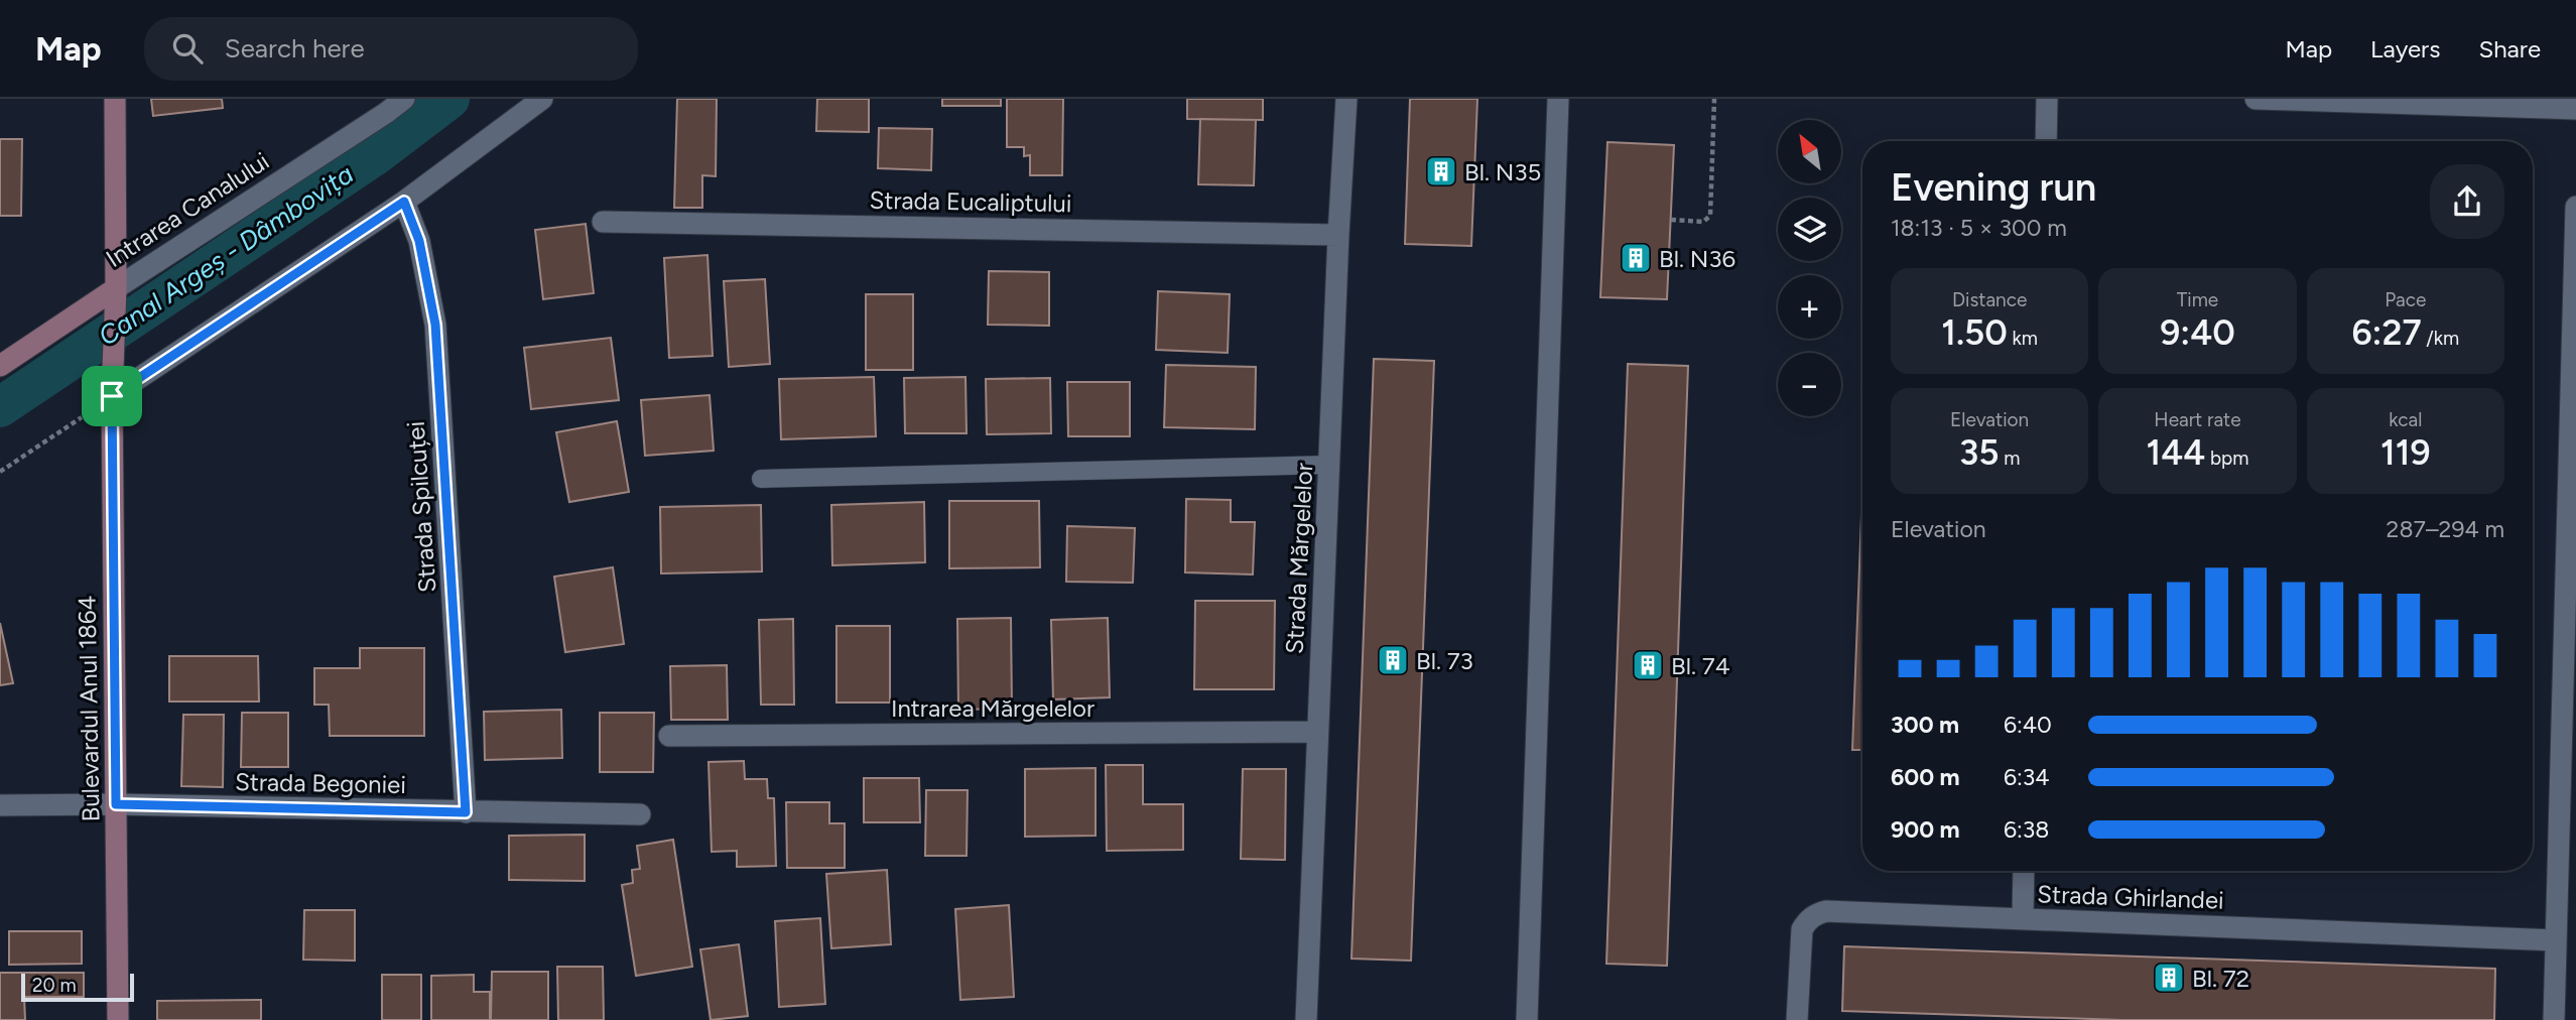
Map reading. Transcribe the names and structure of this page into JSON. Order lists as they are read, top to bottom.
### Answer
{
  "streets": {
    "street": [
      "Strada Eucaliptului",
      "Intrarea Canalului",
      "Strada Spilcuței",
      "Strada Mărgelelor",
      "Intrarea Mărgelelor",
      "Bulevardul Anul 1864",
      "Strada Begoniei",
      "Strada Ghirlandei"
    ]
  },
  "crossings": [
    ["Strada Eucaliptului", "Strada Mărgelelor"],
    ["Intrarea Canalului", "Bulevardul Anul 1864"],
    ["Strada Spilcuței", "Strada Begoniei"],
    ["Strada Mărgelelor", "Intrarea Mărgelelor"],
    ["Bulevardul Anul 1864", "Strada Begoniei"]
  ],
  "water": ["Canal Argeș - Dâmbovița"],
  "places": {
    "building": [
      "Bl. N35",
      "Bl. N36",
      "Bl. 73",
      "Bl. 74",
      "Bl. 72"
    ]
  },
  "scale_bar": "20 m",
  "north": "top left",
  "page": {
    "header": "Map",
    "search": "Search here",
    "nav": ["Map", "Layers", "Share"],
    "map_buttons": ["+", "−"],
    "heading": ["Evening run", "18:13 · 5 × 300 m"],
    "stats": [
      ["Distance", "1.50 km"],
      ["Time", "9:40"],
      ["Pace", "6:27 /km"],
      ["Elevation", "35 m"],
      ["Heart rate", "144 bpm"],
      ["kcal", "119"]
    ],
    "chart": ["Elevation", "287–294 m"],
    "list": [
      {
        "name": "300 m",
        "note": "6:40"
      },
      {
        "name": "600 m",
        "note": "6:34"
      },
      {
        "name": "900 m",
        "note": "6:38"
      }
    ],
    "scale": "20 m"
  }
}
